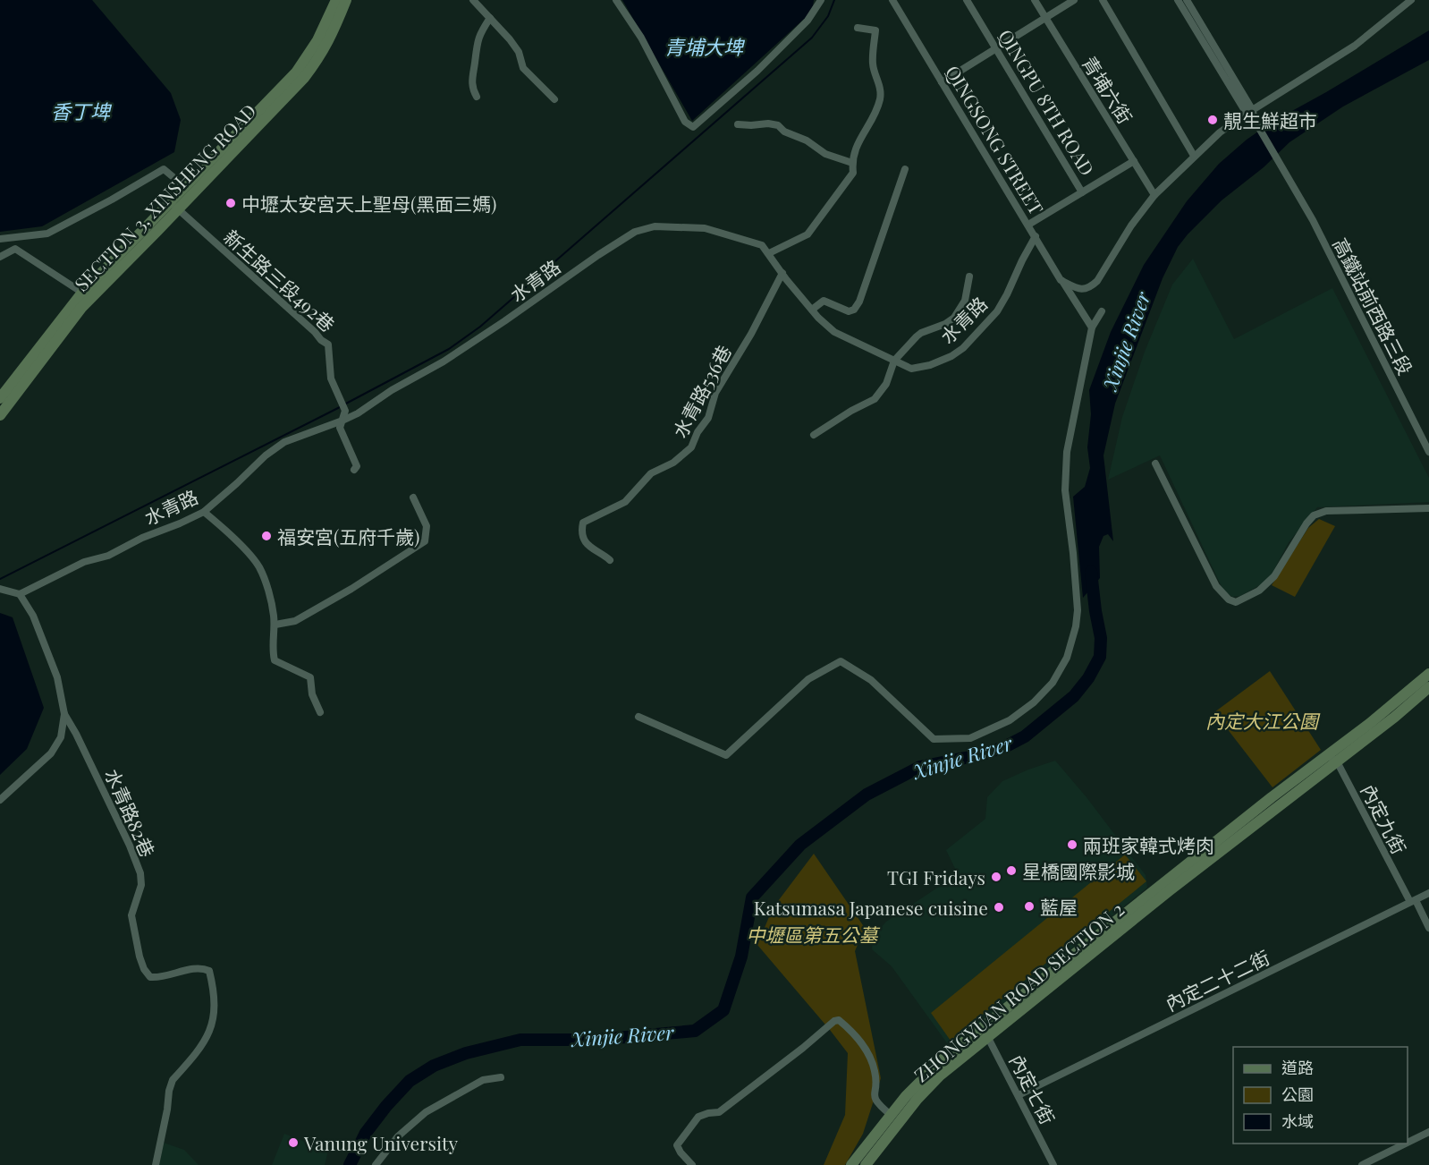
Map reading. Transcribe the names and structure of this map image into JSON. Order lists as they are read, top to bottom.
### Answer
{
  "streets": {
    "main road": ["SECTION 3, XINSHENG ROAD", "ZHONGYUAN ROAD SECTION 2"],
    "street": [
      "青埔六街",
      "QINGPU 8TH ROAD",
      "QINGSONG STREET",
      "新生路三段492巷",
      "水青路",
      "高鐵站前西路三段",
      "水青路536巷",
      "水青路82巷",
      "內定九街",
      "內定二十二街",
      "內定七街"
    ]
  },
  "crossings": [
    ["QINGSONG STREET", "水青路"],
    ["SECTION 3, XINSHENG ROAD", "新生路三段492巷"],
    ["新生路三段492巷", "水青路"],
    ["水青路", "水青路536巷"],
    ["水青路", "水青路82巷"],
    ["內定九街", "內定二十二街"],
    ["內定九街", "ZHONGYUAN ROAD SECTION 2"],
    ["內定二十二街", "內定七街"],
    ["ZHONGYUAN ROAD SECTION 2", "內定七街"]
  ],
  "water": ["青埔大埤", "香丁埤", "Xinjie River"],
  "parks": ["內定大江公園", "中壢區第五公墓"],
  "places": [
    "靚生鮮超市",
    "中壢太安宮天上聖母(黑面三媽)",
    "福安宮(五府千歲)",
    "兩班家韓式烤肉",
    "星橋國際影城",
    "TGI Fridays",
    "藍屋",
    "Katsumasa Japanese cuisine",
    "Vanung University"
  ],
  "legend": ["道路", "公園", "水域"]
}
